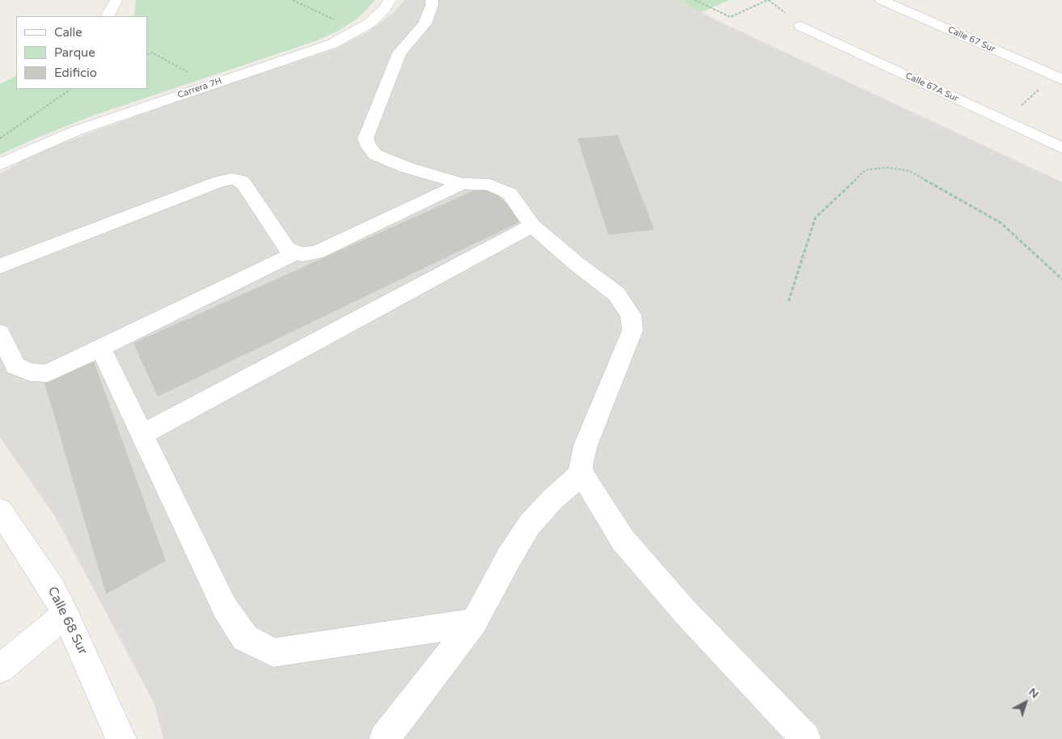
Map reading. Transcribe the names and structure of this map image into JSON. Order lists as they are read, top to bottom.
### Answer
{
  "streets": {
    "street": [
      "Calle 67 Sur",
      "Calle 67A Sur",
      "Carrera 7H",
      "Calle 68 Sur"
    ]
  },
  "legend": ["Calle", "Parque", "Edificio"],
  "north": "top right"
}
